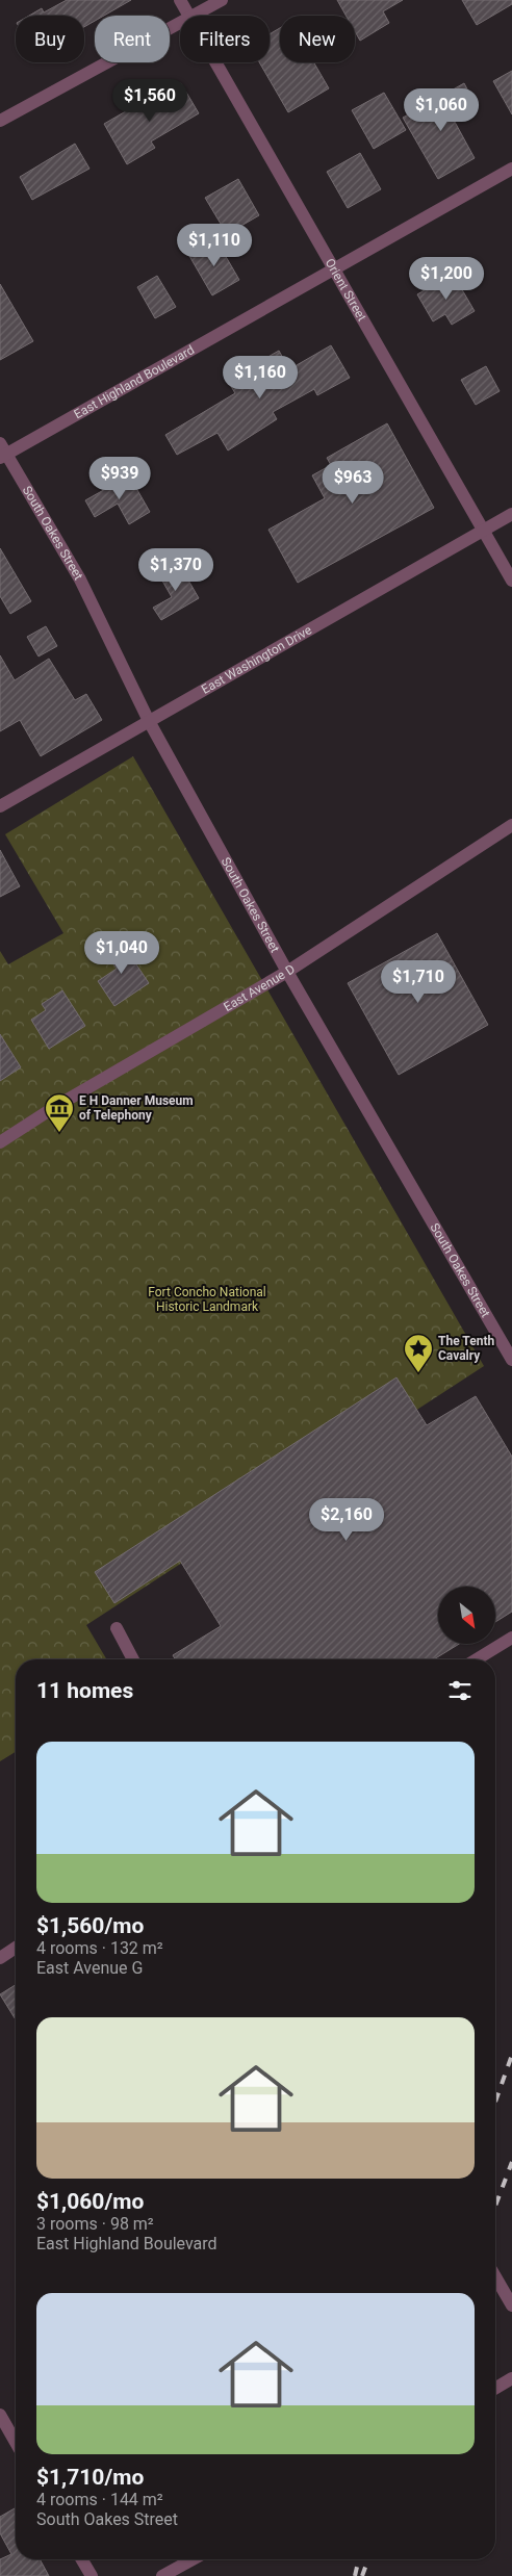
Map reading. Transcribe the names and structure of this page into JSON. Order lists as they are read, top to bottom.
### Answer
{
  "streets": {
    "street": [
      "Orient Street",
      "East Highland Boulevard",
      "South Oakes Street",
      "East Washington Drive",
      "East Avenue D"
    ]
  },
  "crossings": [
    ["Orient Street", "East Highland Boulevard"],
    ["Orient Street", "East Washington Drive"],
    ["East Highland Boulevard", "South Oakes Street"],
    ["South Oakes Street", "East Washington Drive"],
    ["South Oakes Street", "East Avenue D"]
  ],
  "parks": ["Fort Concho National Historic Landmark"],
  "places": {
    "museum": ["E H Danner Museum of Telephony"],
    "place": ["The Tenth Cavalry"]
  },
  "north": "bottom right",
  "page": {
    "chip": [
      "Buy",
      "Rent",
      "Filters",
      "New"
    ],
    "price": [
      "$1,560",
      "$1,060",
      "$1,110",
      "$1,200",
      "$1,160",
      "$939",
      "$963",
      "$1,370",
      "$1,040",
      "$1,710",
      "$2,160"
    ],
    "heading": "11 homes",
    "list": [
      {
        "name": "$1,560/mo",
        "note": "4 rooms · 132 m² · East Avenue G"
      },
      {
        "name": "$1,060/mo",
        "note": "3 rooms · 98 m² · East Highland Boulevard"
      },
      {
        "name": "$1,710/mo",
        "note": "4 rooms · 144 m² · South Oakes Street"
      }
    ]
  }
}
